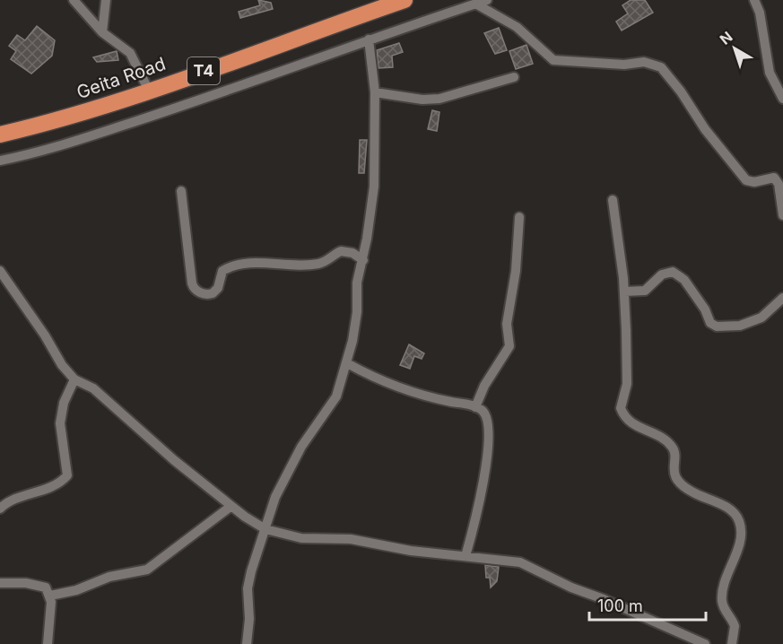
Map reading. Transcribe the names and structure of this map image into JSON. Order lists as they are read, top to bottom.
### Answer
{
  "streets": {
    "highway": ["T4", "Geita Road"]
  },
  "scale_bar": "100 m",
  "north": "top left"
}
